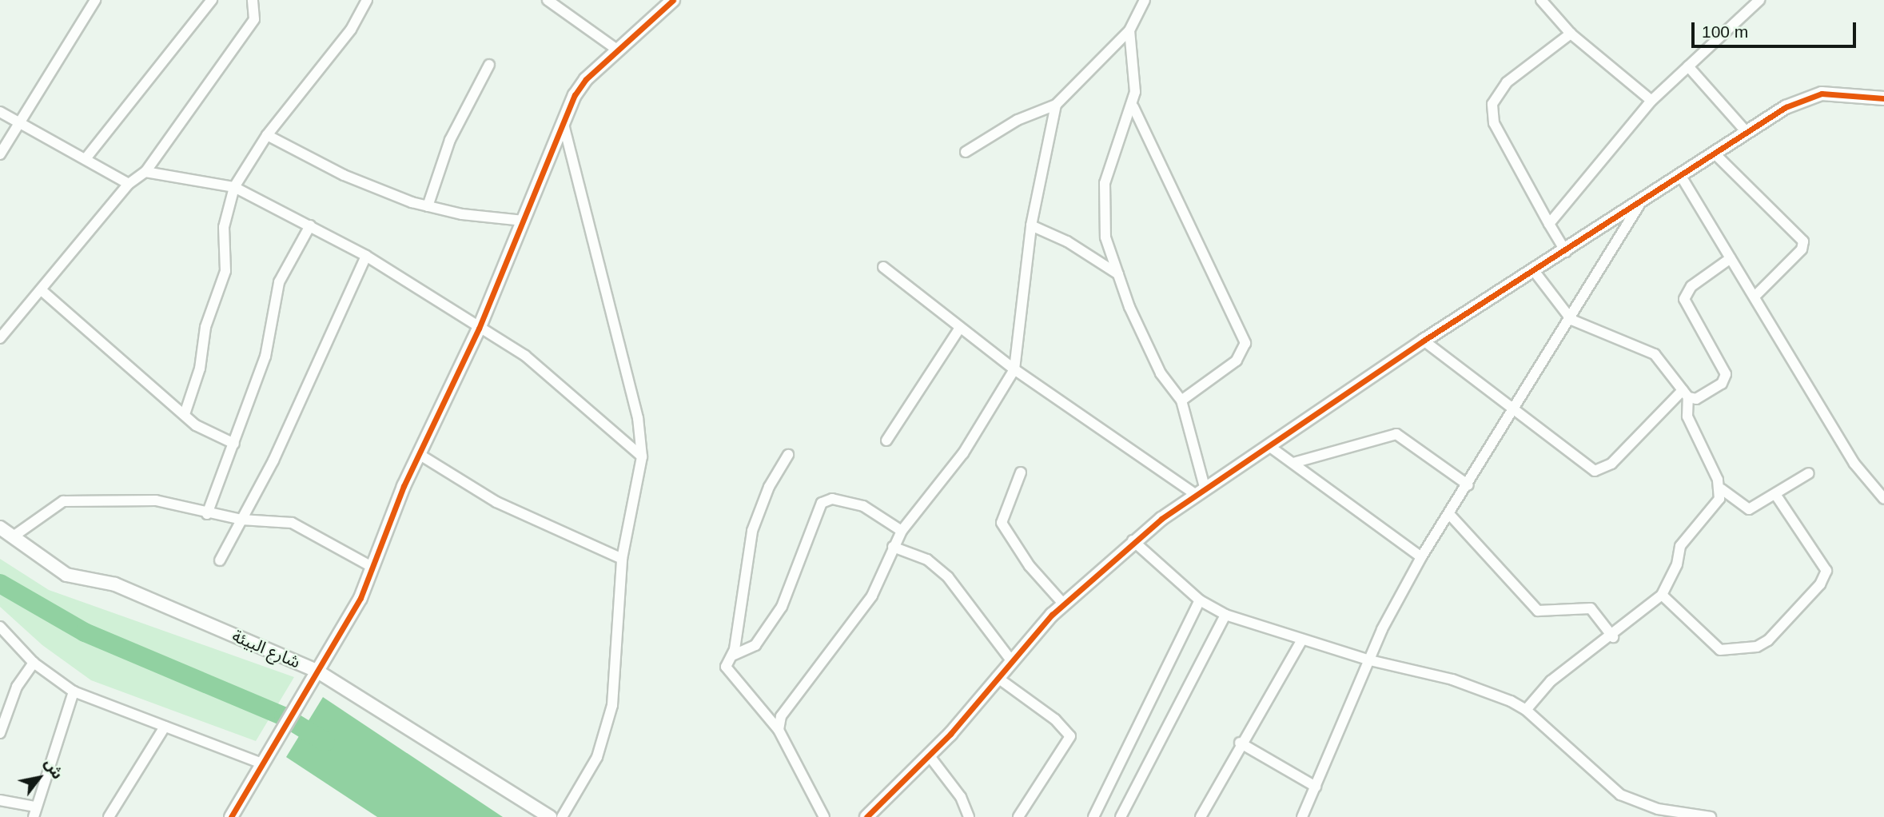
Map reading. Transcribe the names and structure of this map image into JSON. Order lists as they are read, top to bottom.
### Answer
{
  "streets": {
    "street": ["شارع البيئة"]
  },
  "scale_bar": "100 m",
  "north": "top right"
}
